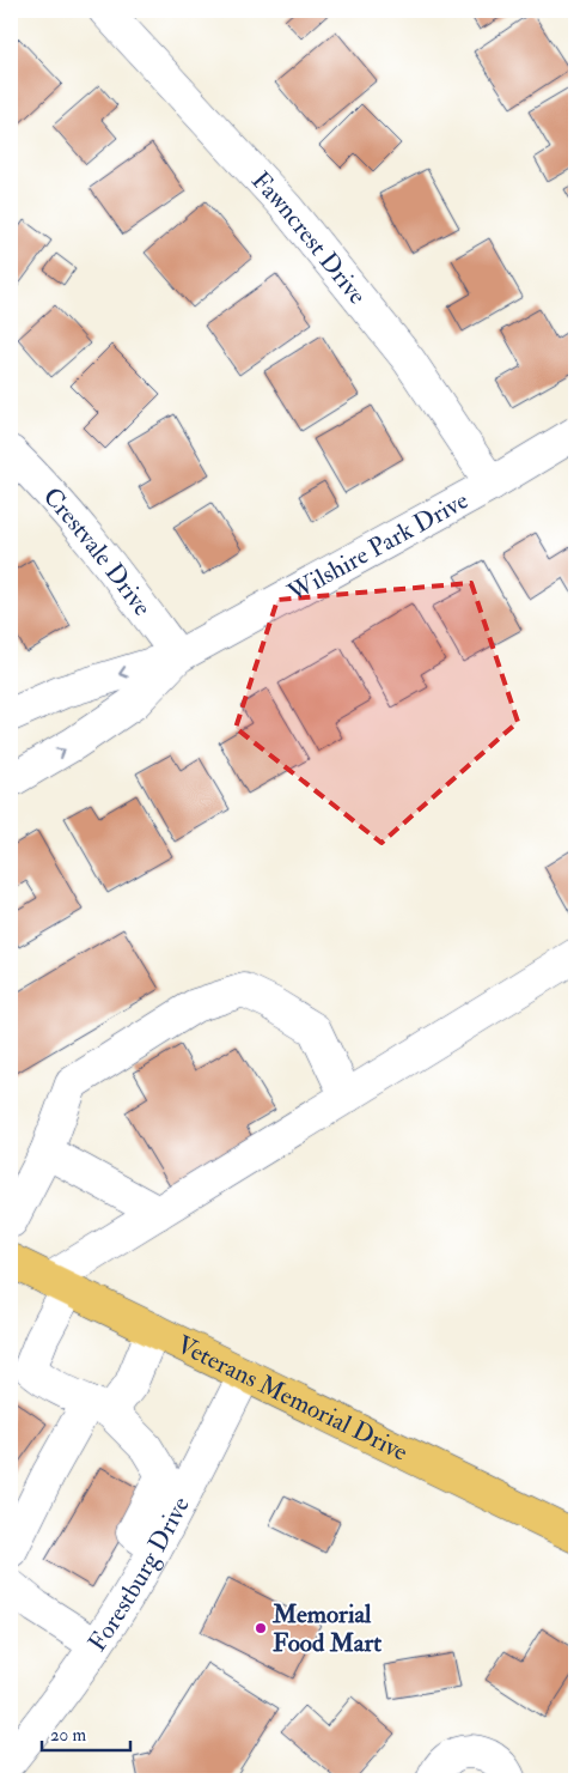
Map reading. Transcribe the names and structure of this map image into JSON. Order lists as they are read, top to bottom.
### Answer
{
  "streets": {
    "main road": ["Veterans Memorial Drive"],
    "street": [
      "Fawncrest Drive",
      "Wilshire Park Drive",
      "Crestvale Drive",
      "Forestburg Drive"
    ]
  },
  "crossings": [
    ["Fawncrest Drive", "Wilshire Park Drive"],
    ["Wilshire Park Drive", "Crestvale Drive"],
    ["Veterans Memorial Drive", "Forestburg Drive"]
  ],
  "places": ["Memorial Food Mart"],
  "scale_bar": "20 m"
}
